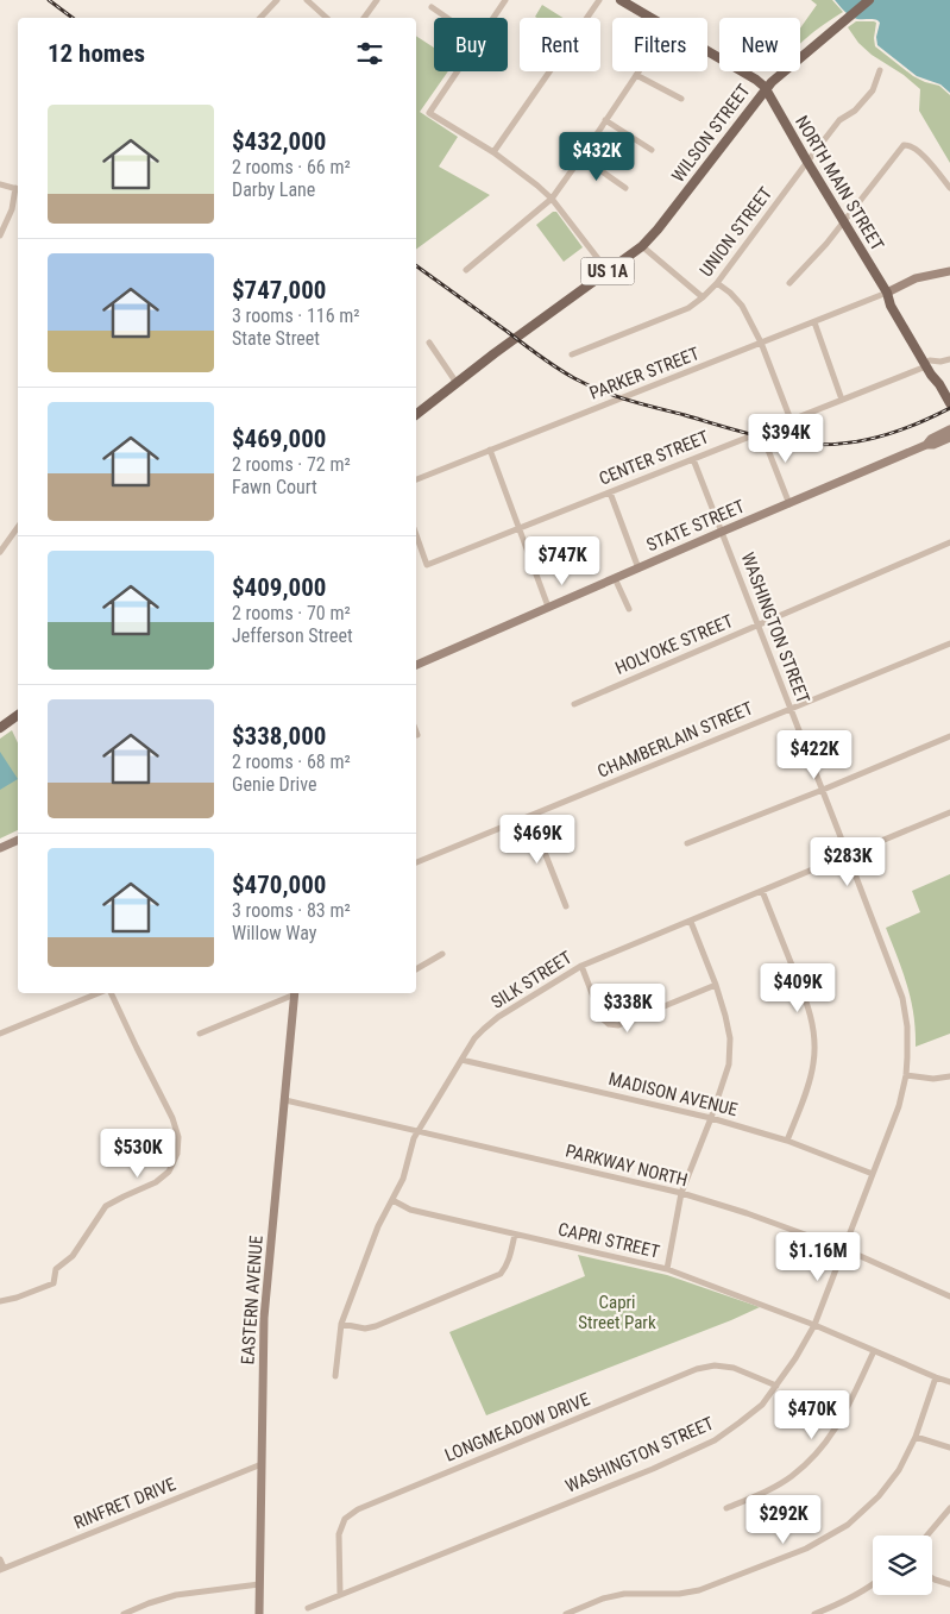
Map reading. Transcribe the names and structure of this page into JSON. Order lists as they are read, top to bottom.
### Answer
{
  "streets": {
    "main road": ["WILSON STREET", "NORTH MAIN STREET", "US 1A"],
    "street": [
      "UNION STREET",
      "PARKER STREET",
      "CENTER STREET",
      "STATE STREET",
      "WASHINGTON STREET",
      "HOLYOKE STREET",
      "CHAMBERLAIN STREET",
      "SILK STREET",
      "MADISON AVENUE",
      "PARKWAY NORTH",
      "CAPRI STREET",
      "EASTERN AVENUE",
      "LONGMEADOW DRIVE",
      "RINFRET DRIVE"
    ]
  },
  "crossings": [
    ["WILSON STREET", "NORTH MAIN STREET"],
    ["NORTH MAIN STREET", "UNION STREET"],
    ["NORTH MAIN STREET", "PARKER STREET"],
    ["NORTH MAIN STREET", "CENTER STREET"],
    ["CENTER STREET", "WASHINGTON STREET"],
    ["STATE STREET", "WASHINGTON STREET"],
    ["WASHINGTON STREET", "HOLYOKE STREET"],
    ["WASHINGTON STREET", "CHAMBERLAIN STREET"],
    ["WASHINGTON STREET", "SILK STREET"],
    ["WASHINGTON STREET", "MADISON AVENUE"],
    ["WASHINGTON STREET", "PARKWAY NORTH"],
    ["WASHINGTON STREET", "CAPRI STREET"],
    ["WASHINGTON STREET", "LONGMEADOW DRIVE"],
    ["SILK STREET", "MADISON AVENUE"],
    ["SILK STREET", "PARKWAY NORTH"],
    ["SILK STREET", "CAPRI STREET"],
    ["PARKWAY NORTH", "EASTERN AVENUE"],
    ["EASTERN AVENUE", "RINFRET DRIVE"]
  ],
  "parks": ["Capri Street Park"],
  "page": {
    "chip": [
      "Buy",
      "Rent",
      "Filters",
      "New"
    ],
    "heading": "12 homes",
    "list": [
      {
        "name": "$432,000",
        "note": "2 rooms · 66 m² · Darby Lane"
      },
      {
        "name": "$747,000",
        "note": "3 rooms · 116 m² · State Street"
      },
      {
        "name": "$469,000",
        "note": "2 rooms · 72 m² · Fawn Court"
      },
      {
        "name": "$409,000",
        "note": "2 rooms · 70 m² · Jefferson Street"
      },
      {
        "name": "$338,000",
        "note": "2 rooms · 68 m² · Genie Drive"
      },
      {
        "name": "$470,000",
        "note": "3 rooms · 83 m² · Willow Way"
      }
    ],
    "price": [
      "$432K",
      "$394K",
      "$747K",
      "$422K",
      "$469K",
      "$283K",
      "$409K",
      "$338K",
      "$530K",
      "$1.16M",
      "$470K",
      "$292K"
    ]
  }
}
